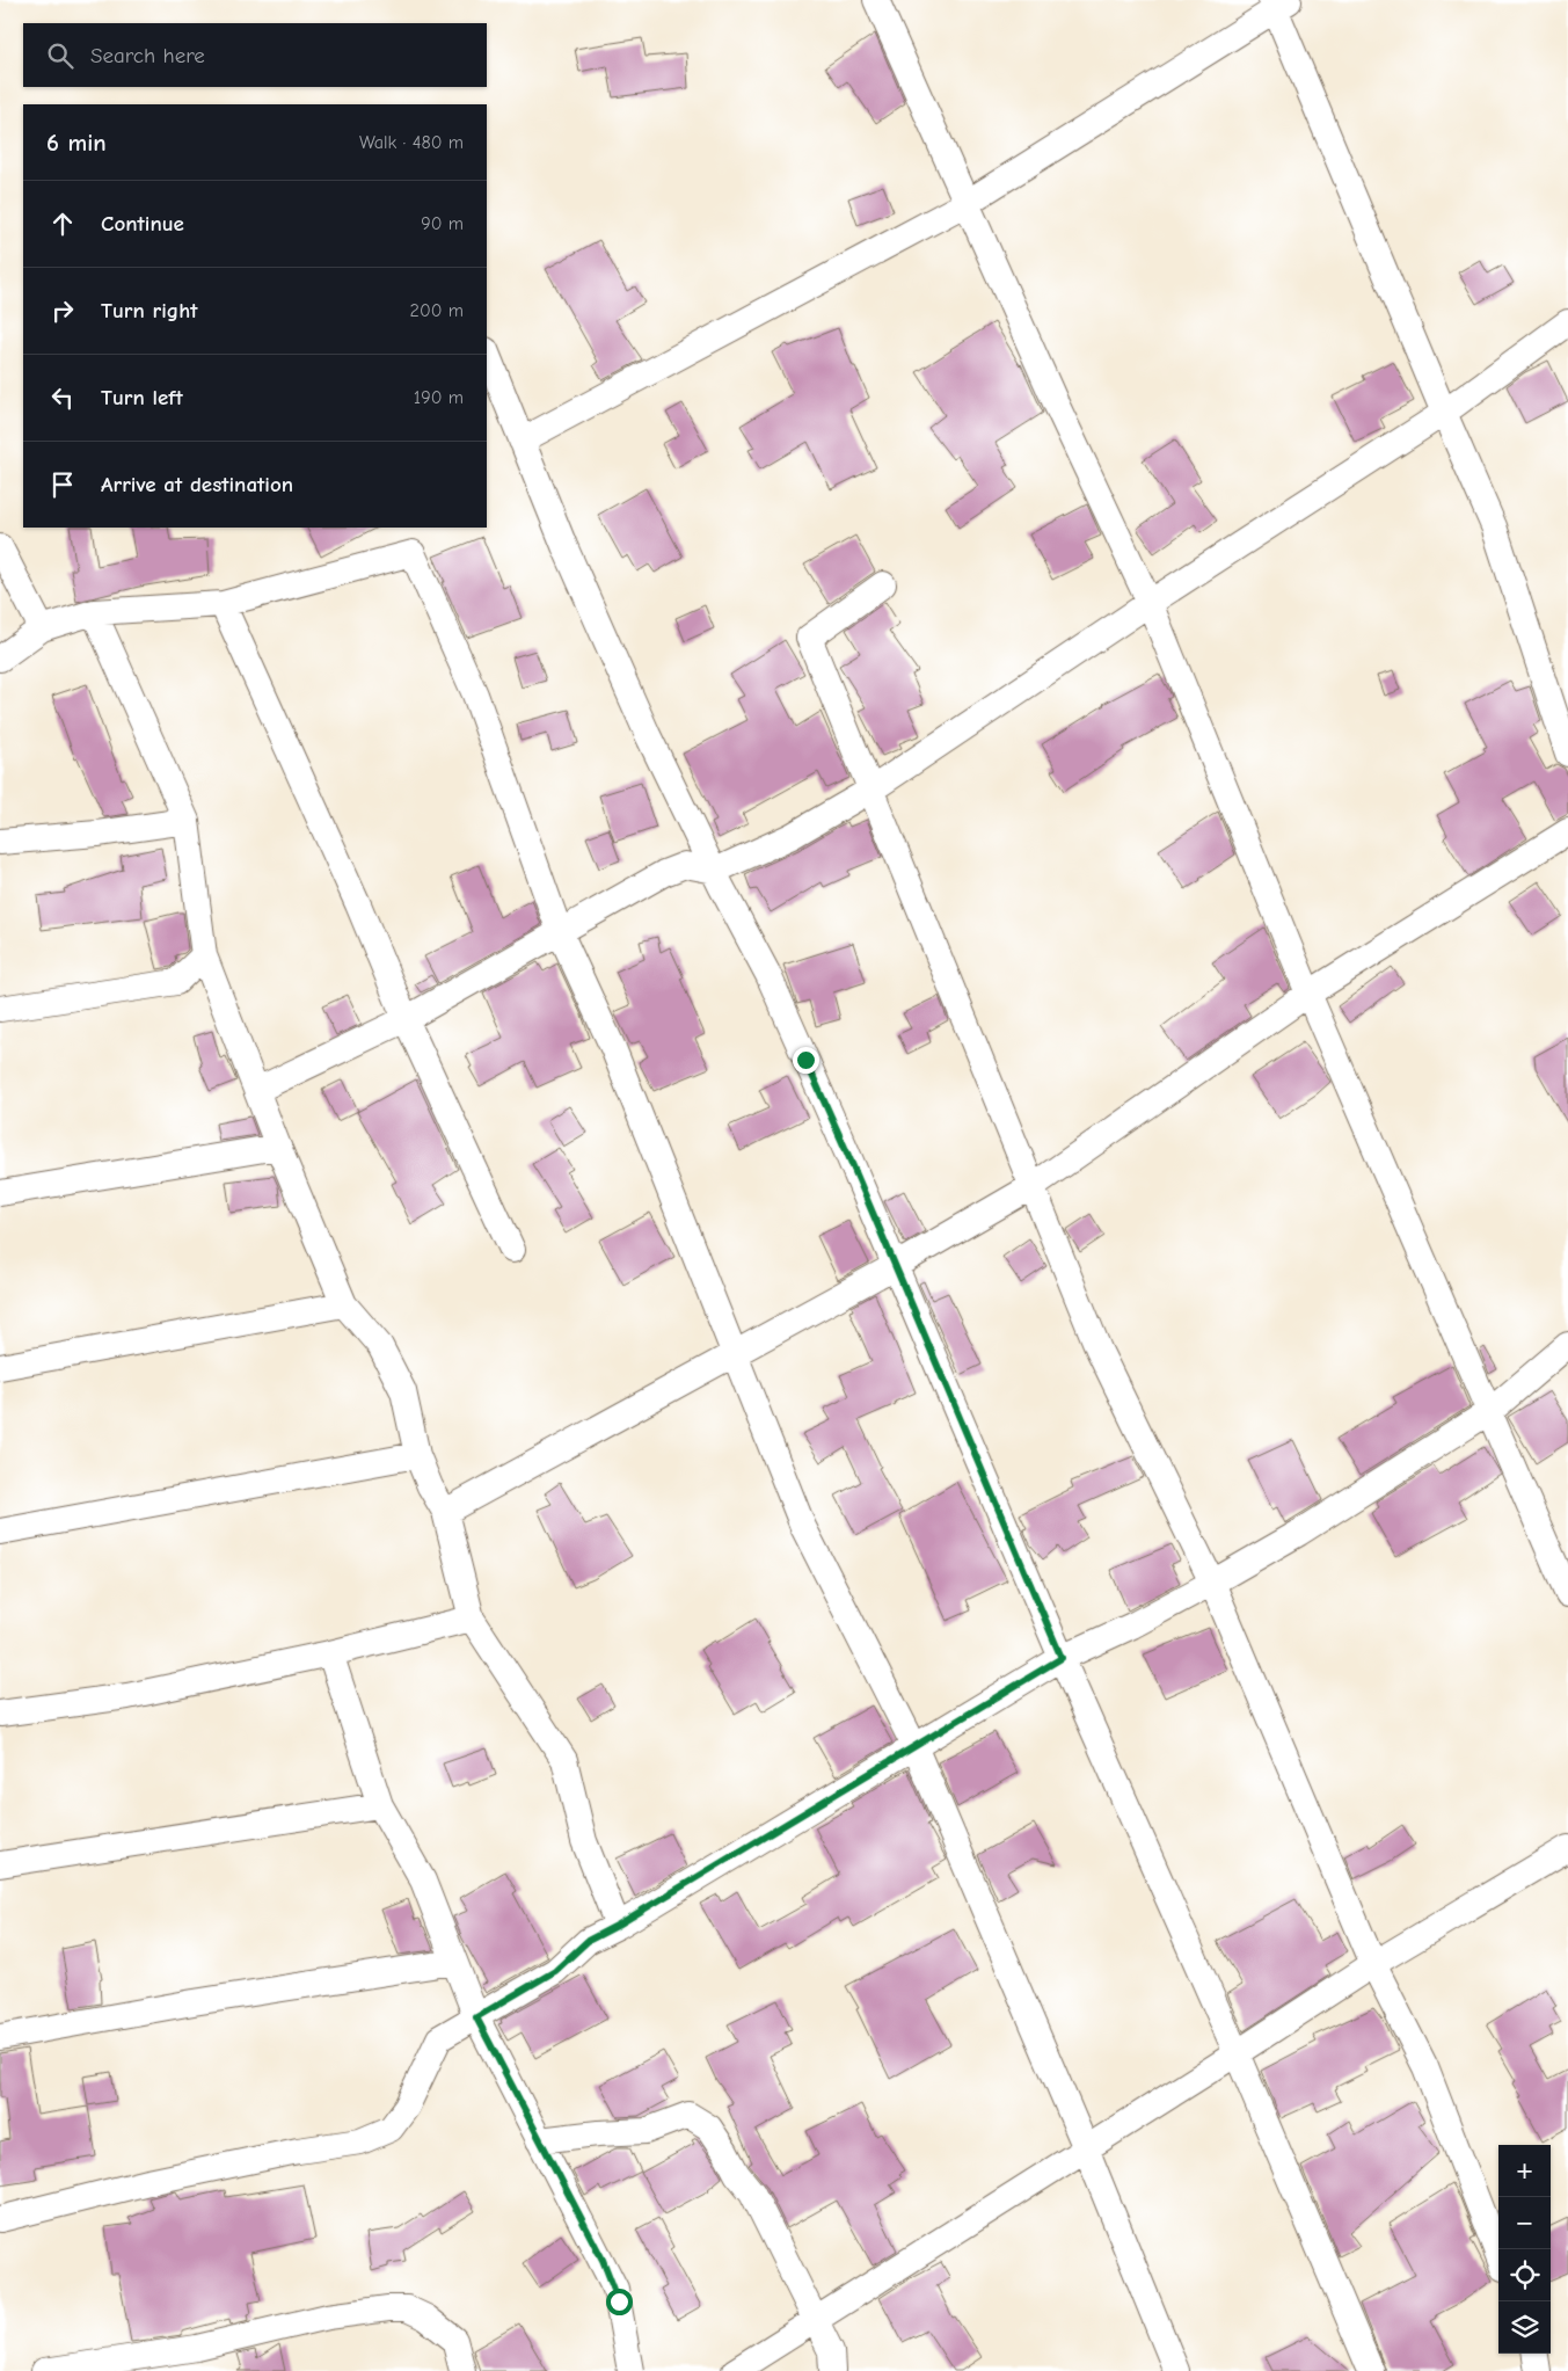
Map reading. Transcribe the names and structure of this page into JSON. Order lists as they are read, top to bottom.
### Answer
{
  "page": {
    "search": "Search here",
    "heading": ["6 min", "Walk · 480 m"],
    "list": [
      ["Continue", "90 m"],
      ["Turn right", "200 m"],
      ["Turn left", "190 m"],
      "Arrive at destination"
    ],
    "map_buttons": ["+", "−"]
  }
}
